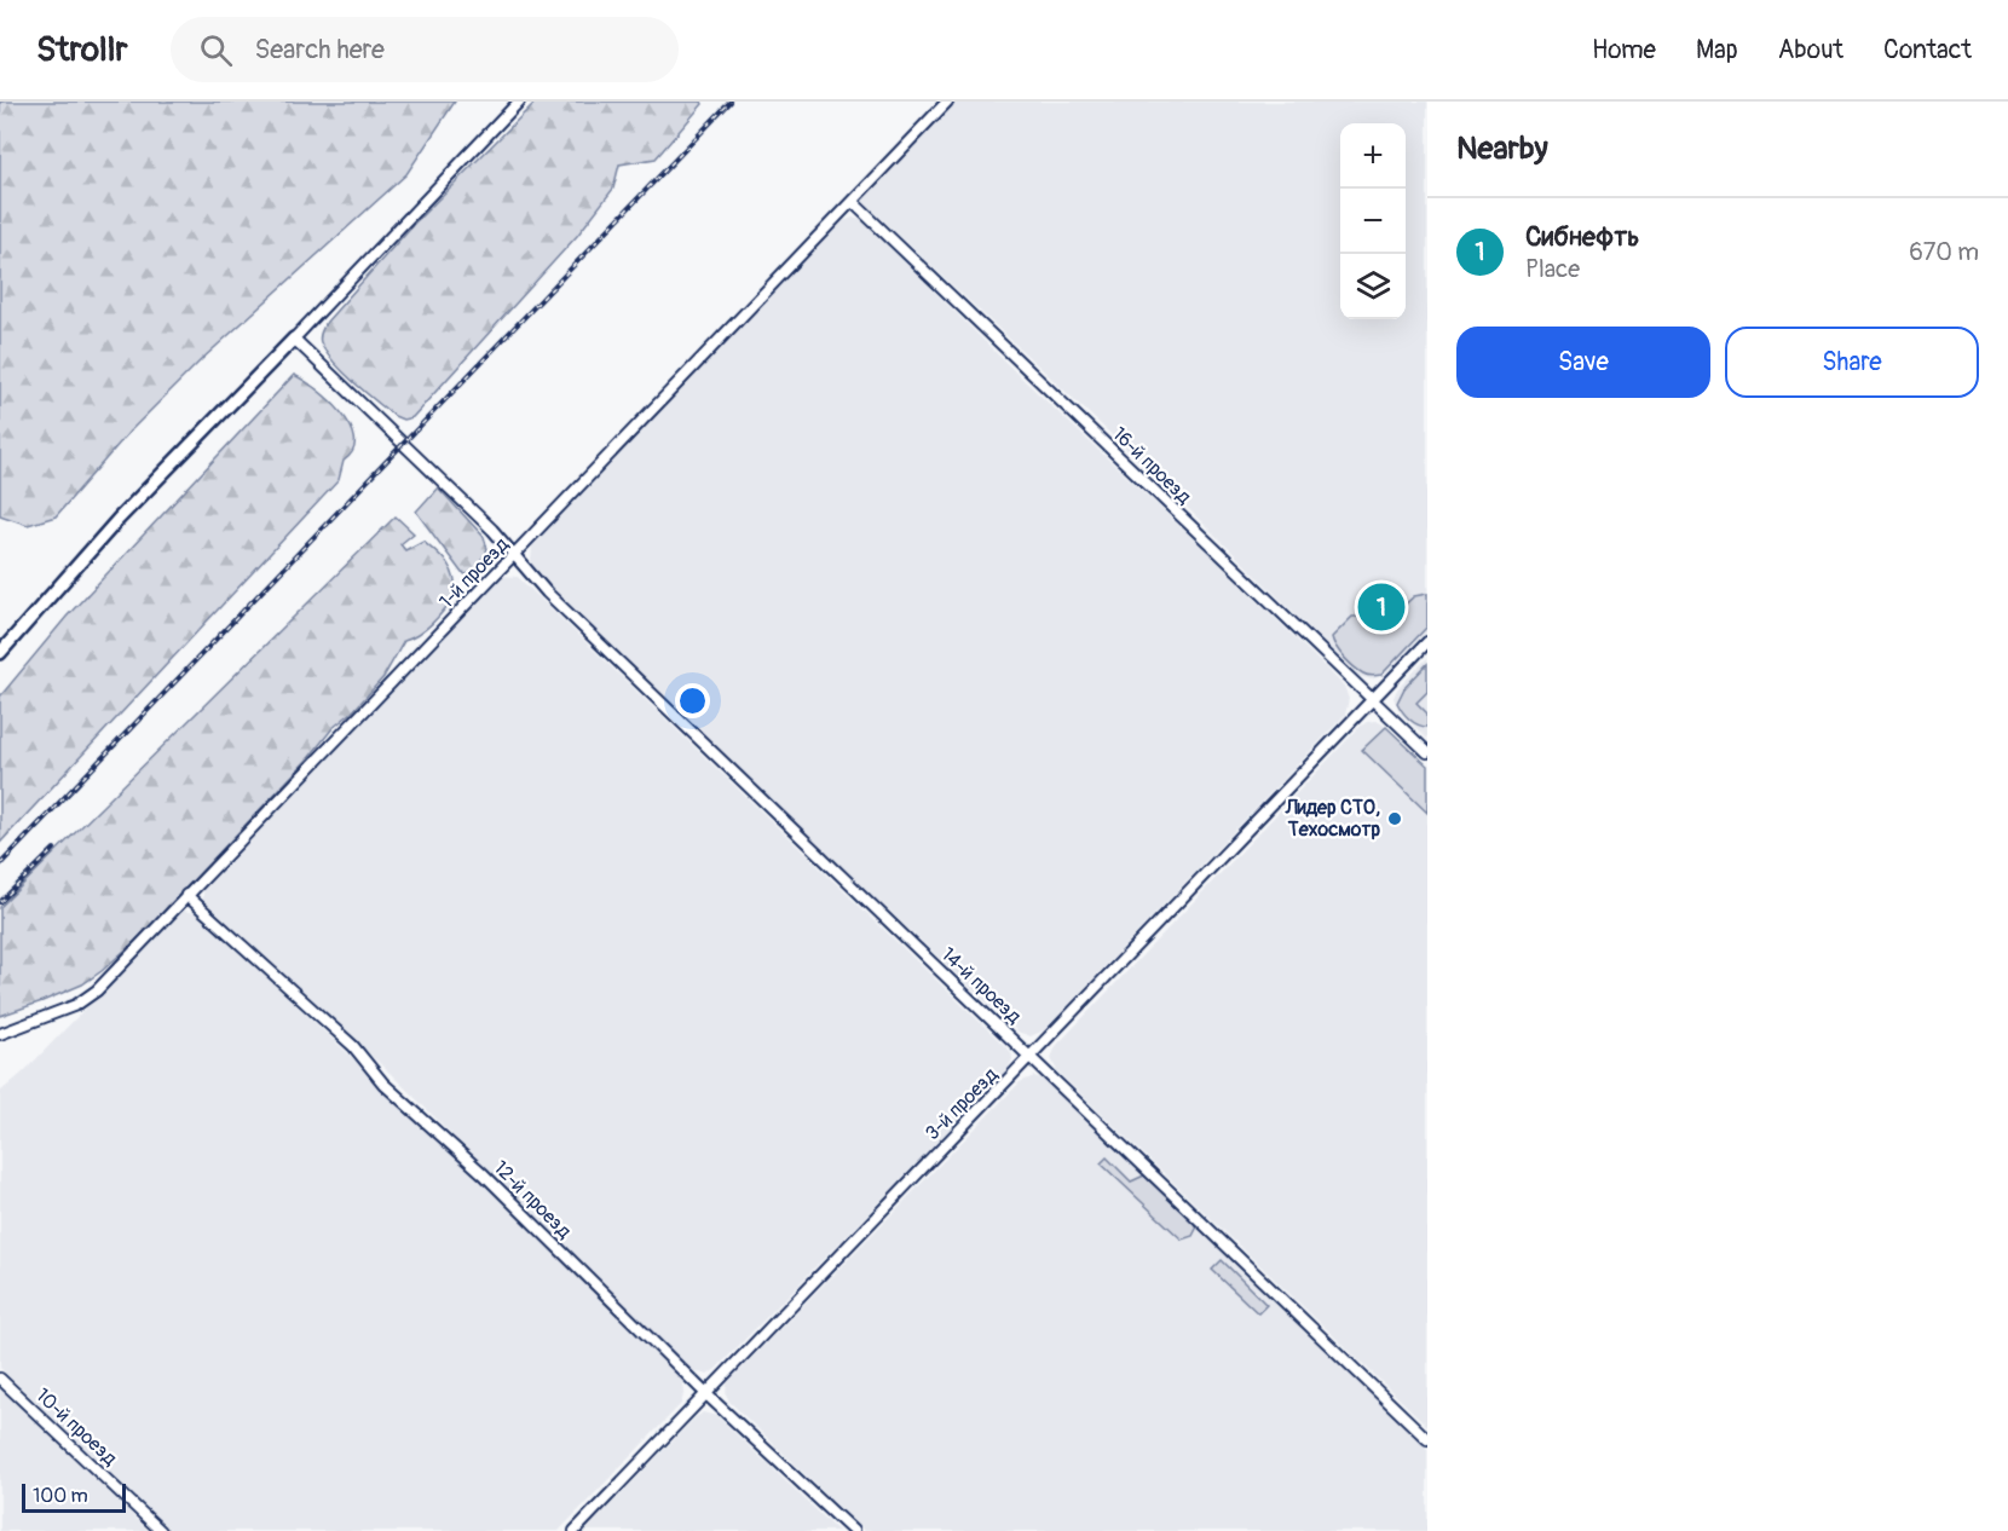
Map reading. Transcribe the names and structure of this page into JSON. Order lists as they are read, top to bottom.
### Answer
{
  "streets": {
    "street": [
      "16-й проезд",
      "1-й проезд",
      "14-й проезд",
      "3-й проезд",
      "12-й проезд",
      "10-й проезд"
    ]
  },
  "crossings": [
    ["16-й проезд", "1-й проезд"],
    ["16-й проезд", "3-й проезд"],
    ["1-й проезд", "14-й проезд"],
    ["1-й проезд", "12-й проезд"],
    ["14-й проезд", "3-й проезд"],
    ["3-й проезд", "12-й проезд"]
  ],
  "places": ["Лидер СТО, Техосмотр"],
  "scale_bar": "100 m",
  "page": {
    "header": "Strollr",
    "search": "Search here",
    "nav": [
      "Home",
      "Map",
      "About",
      "Contact"
    ],
    "heading": "Nearby",
    "map_buttons": ["+", "−"],
    "list": [
      {
        "mark": "1",
        "name": "Сибнефть",
        "note": "Place",
        "value": "670 m"
      }
    ],
    "buttons": ["Save", "Share"],
    "pins": "1",
    "scale": "100 m"
  }
}
